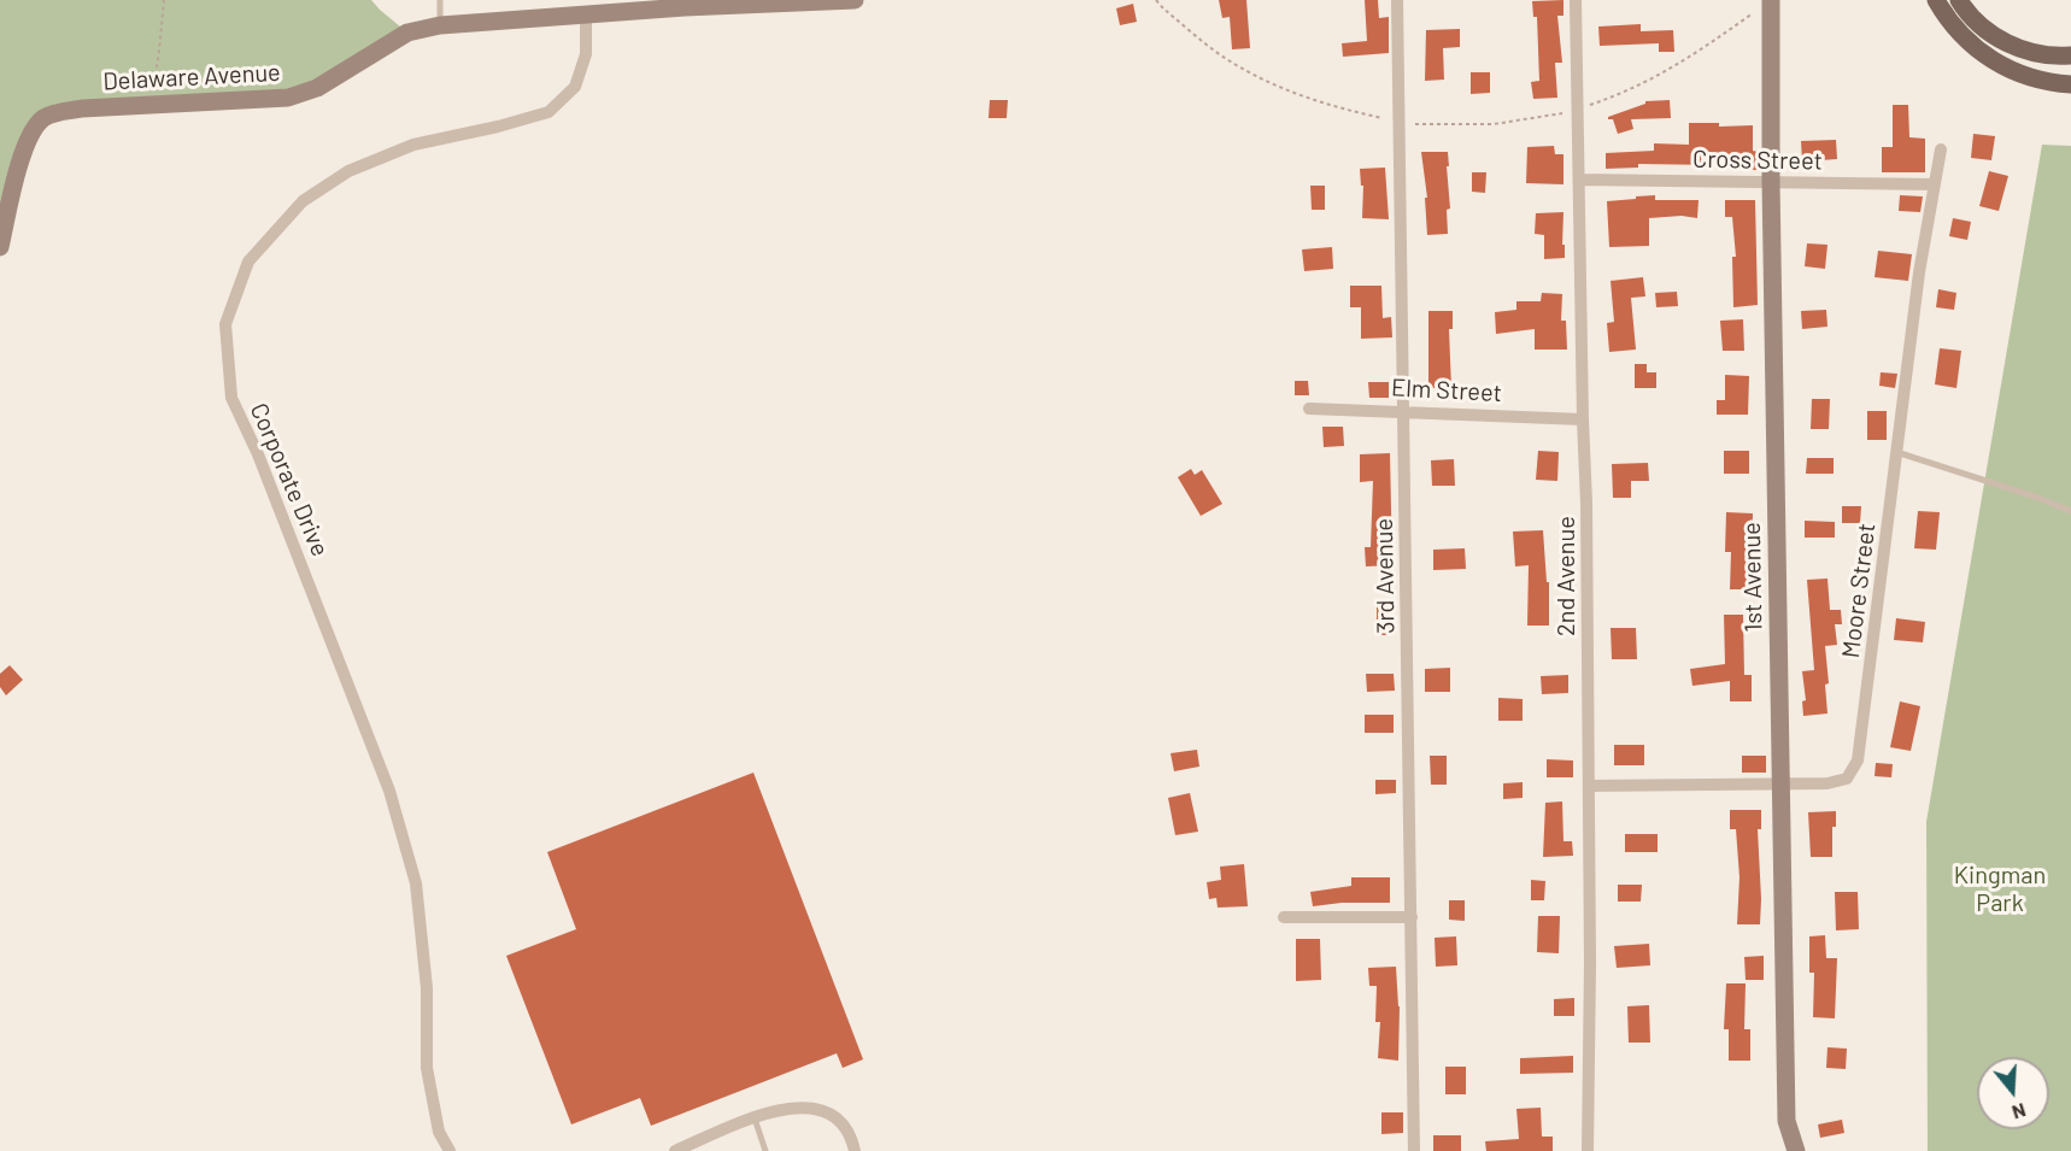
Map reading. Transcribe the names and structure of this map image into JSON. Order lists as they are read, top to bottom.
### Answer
{
  "streets": {
    "street": [
      "Delaware Avenue",
      "Cross Street",
      "Elm Street",
      "Corporate Drive",
      "3rd Avenue",
      "2nd Avenue",
      "1st Avenue",
      "Moore Street"
    ]
  },
  "crossings": [
    ["Delaware Avenue", "Corporate Drive"],
    ["Cross Street", "2nd Avenue"],
    ["Cross Street", "1st Avenue"],
    ["Cross Street", "Moore Street"],
    ["Elm Street", "3rd Avenue"],
    ["Elm Street", "2nd Avenue"],
    ["2nd Avenue", "Moore Street"],
    ["1st Avenue", "Moore Street"]
  ],
  "parks": ["Kingman Park"],
  "north": "bottom"
}
